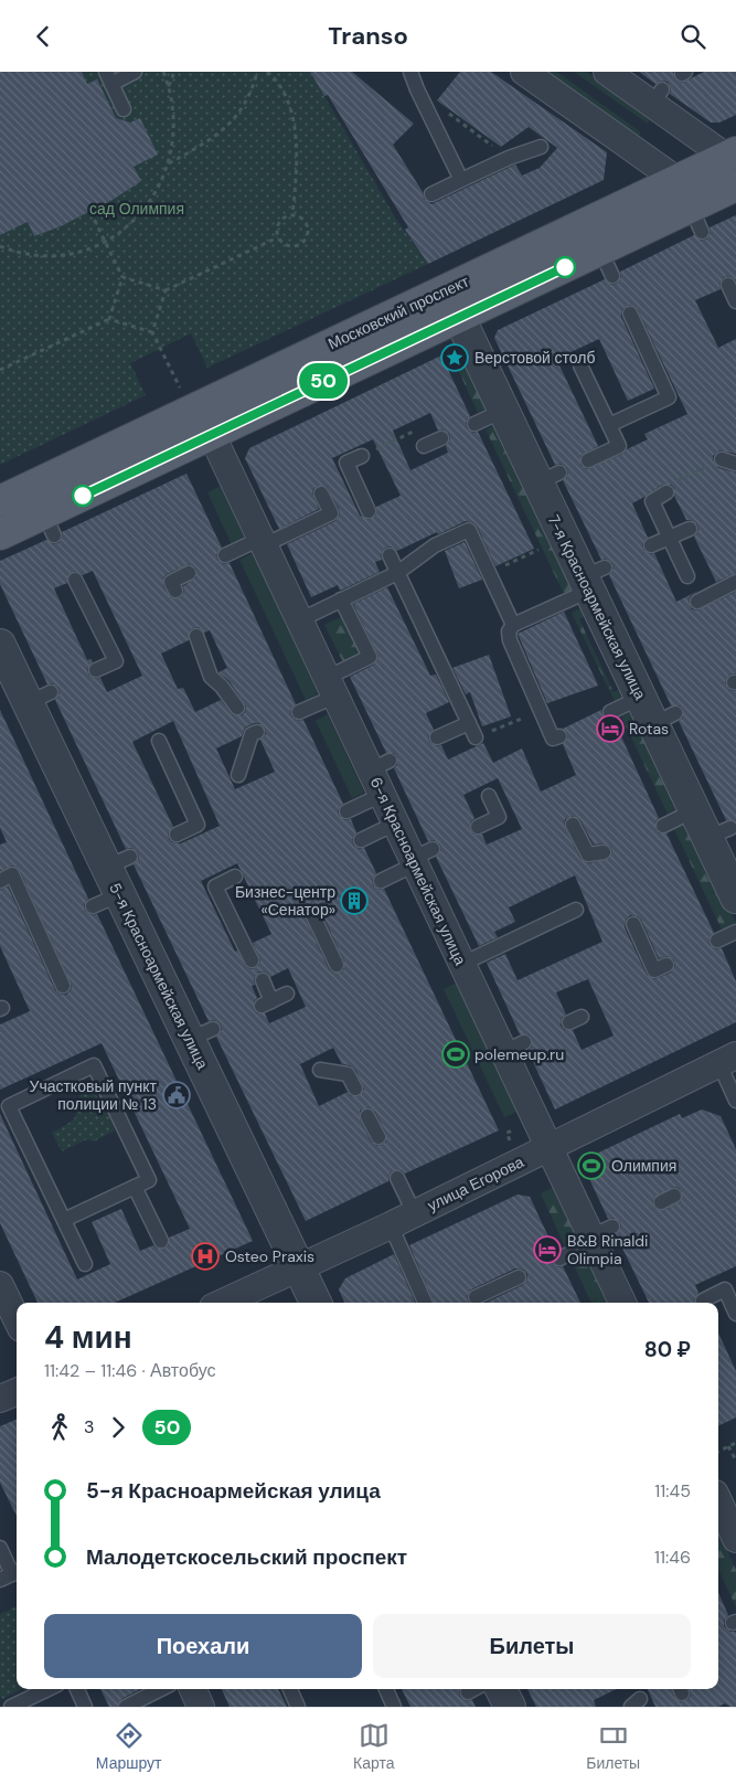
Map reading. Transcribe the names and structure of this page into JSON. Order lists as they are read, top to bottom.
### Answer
{
  "streets": {
    "main road": ["Московский проспект"],
    "street": [
      "7-я Красноармейская улица",
      "6-я Красноармейская улица",
      "5-я Красноармейская улица",
      "улица Егорова"
    ]
  },
  "crossings": [
    ["Московский проспект", "7-я Красноармейская улица"],
    ["Московский проспект", "6-я Красноармейская улица"],
    ["6-я Красноармейская улица", "улица Егорова"],
    ["5-я Красноармейская улица", "улица Егорова"]
  ],
  "parks": ["сад Олимпия"],
  "places": {
    "place": ["Верстовой столб"],
    "hotel": ["Rotas", "B&B Rinaldi Olimpia"],
    "building": ["Бизнес-центр «Сенатор»"],
    "sports": ["polemeup.ru", "Олимпия"],
    "public building": ["Участковый пункт полиции № 13"],
    "hospital": ["Osteo Praxis"]
  },
  "lines": ["bus line 50"],
  "page": {
    "header": "Transo",
    "on_map": "50",
    "heading": ["4 мин", "11:42 – 11:46 · Автобус", "80 ₽"],
    "legs": ["3", "50"],
    "list": [
      {
        "name": "5-я Красноармейская улица",
        "value": "11:45"
      },
      {
        "name": "Малодетскосельский проспект",
        "value": "11:46"
      }
    ],
    "buttons": ["Поехали", "Билеты"],
    "tabs": ["Маршрут", "Карта", "Билеты"]
  }
}
